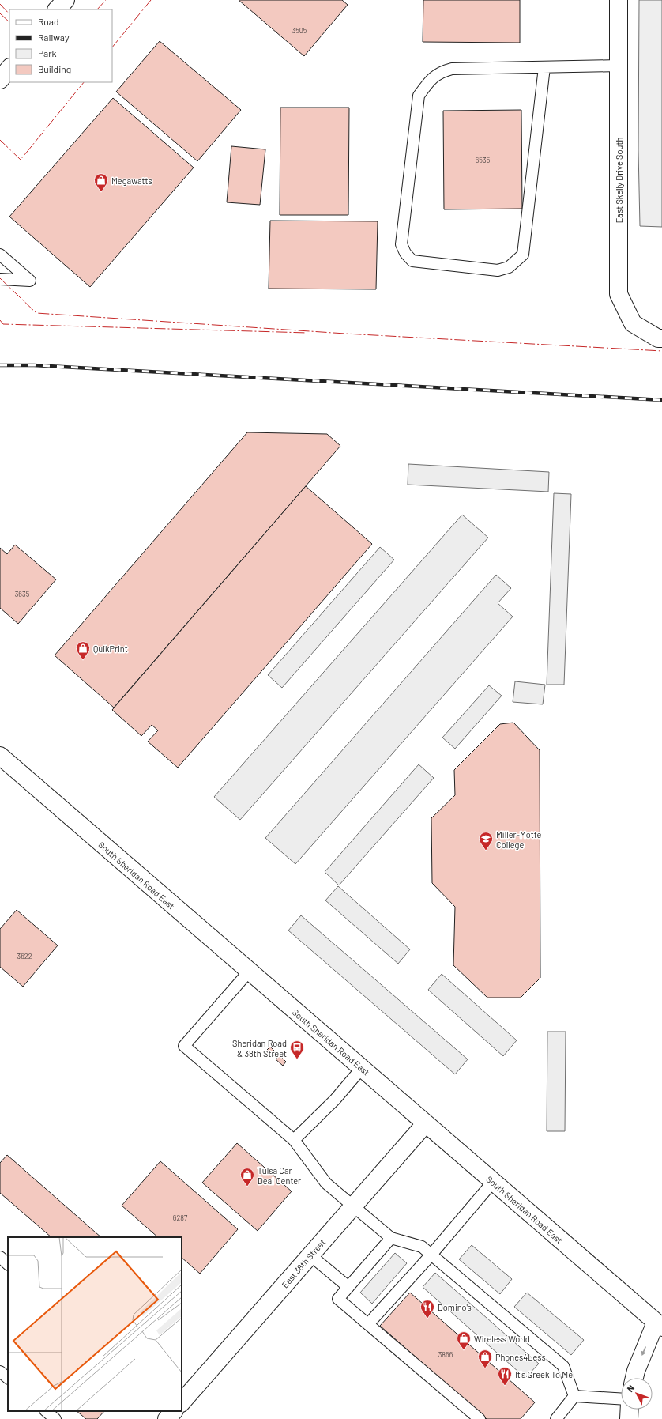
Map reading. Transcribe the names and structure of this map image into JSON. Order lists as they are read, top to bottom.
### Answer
{
  "streets": {
    "main road": ["East Skelly Drive South", "South Sheridan Road East", "East 38th Street"]
  },
  "crossings": [
    ["South Sheridan Road East", "East 38th Street"]
  ],
  "places": {
    "shop": [
      "Megawatts",
      "QuikPrint",
      "Tulsa Car Deal Center",
      "Wireless World",
      "Phones4Less"
    ],
    "school or university": ["Miller-Motte College"],
    "bus stop": ["Sheridan Road & 38th Street"],
    "restaurant": ["Domino's", "It's Greek To Me"]
  },
  "house_numbers": [
    "3505",
    "6535",
    "3635",
    "3622",
    "6287",
    "3866"
  ],
  "legend": [
    "Road",
    "Railway",
    "Park",
    "Building"
  ],
  "north": "top left"
}
